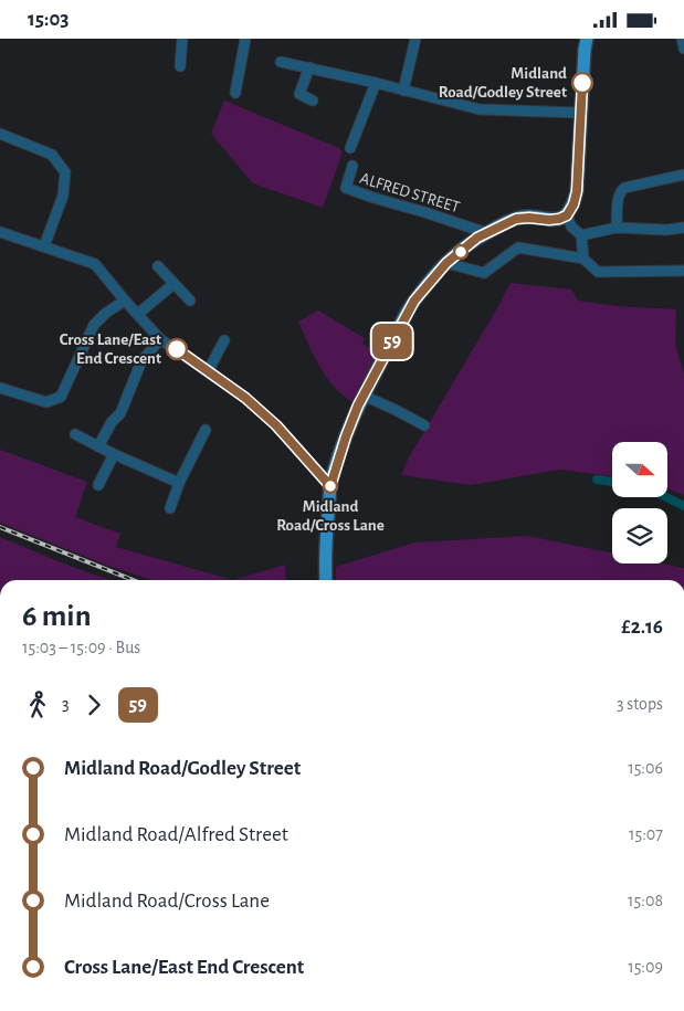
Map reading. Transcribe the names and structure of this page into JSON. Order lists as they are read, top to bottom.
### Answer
{
  "streets": {
    "street": ["ALFRED STREET"]
  },
  "places": ["Midland Road/Godley Street", "Cross Lane/East End Crescent", "Midland Road/Cross Lane"],
  "lines": ["bus line 59"],
  "north": "right",
  "page": {
    "status": "15:03",
    "on_map": "59",
    "heading": ["6 min", "15:03 – 15:09 · Bus", "£2.16"],
    "legs": ["3", "59", "3 stops"],
    "list": [
      {
        "name": "Midland Road/Godley Street",
        "value": "15:06"
      },
      {
        "name": "Midland Road/Alfred Street",
        "value": "15:07"
      },
      {
        "name": "Midland Road/Cross Lane",
        "value": "15:08"
      },
      {
        "name": "Cross Lane/East End Crescent",
        "value": "15:09"
      }
    ]
  }
}
